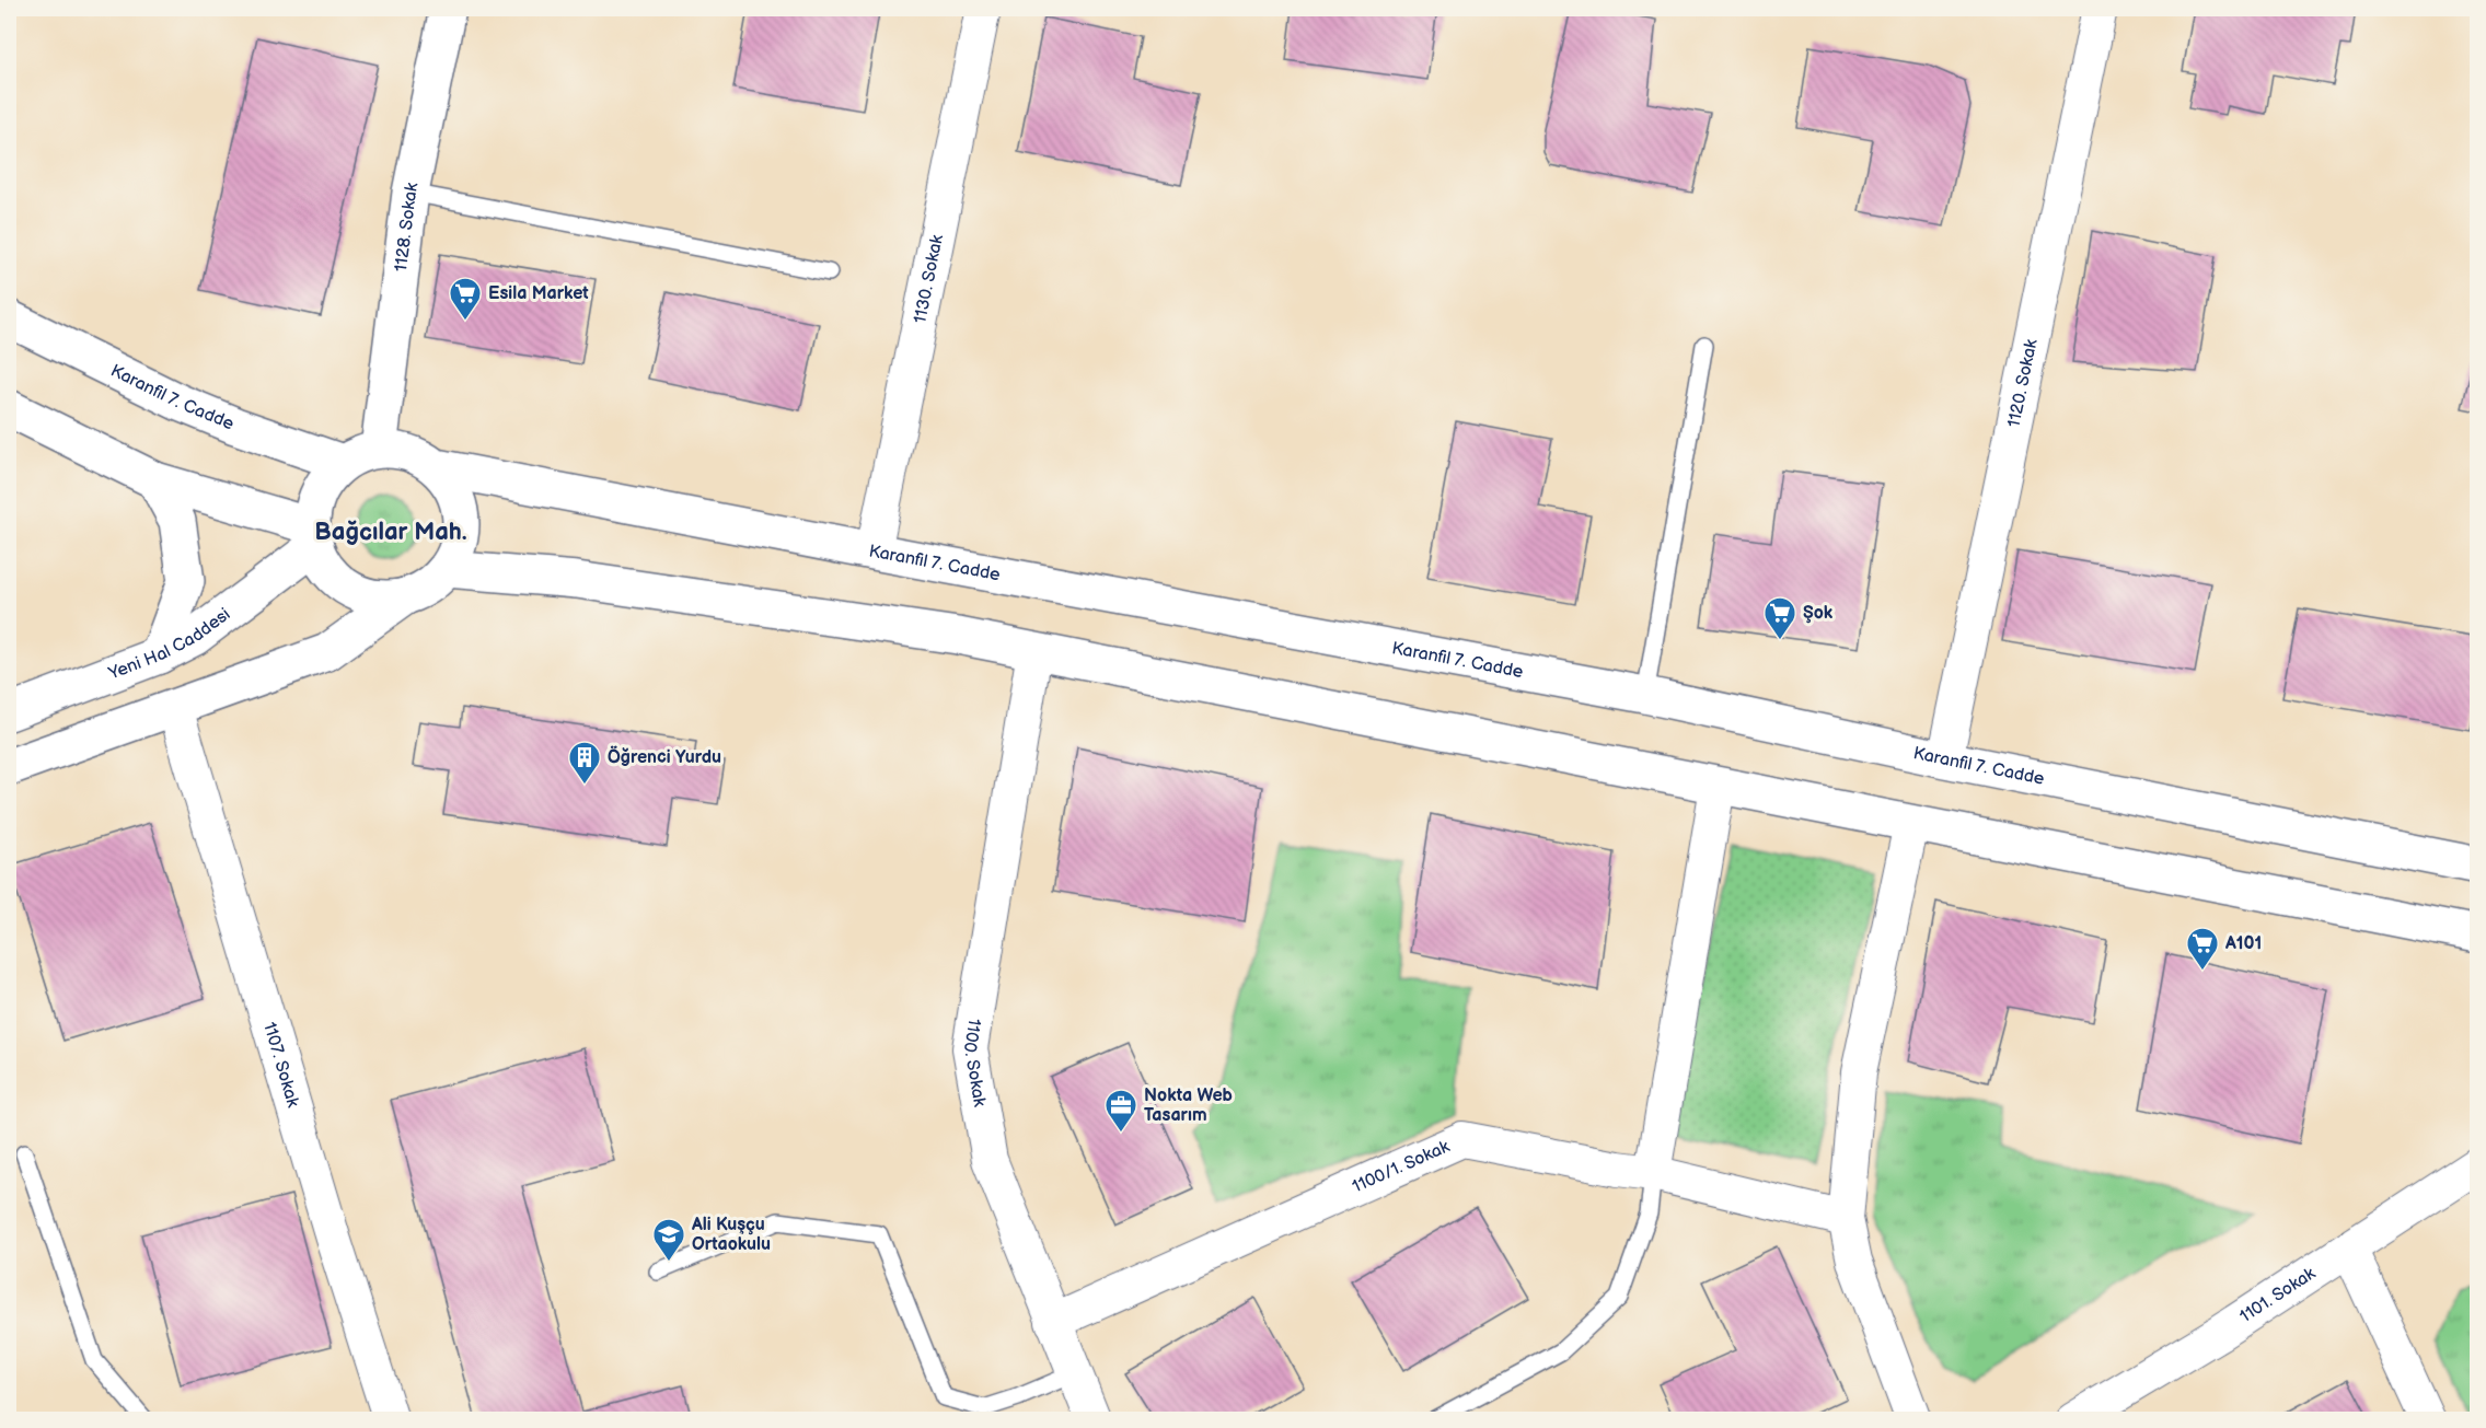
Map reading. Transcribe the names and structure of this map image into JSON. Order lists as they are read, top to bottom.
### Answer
{
  "streets": {
    "street": [
      "1128. Sokak",
      "1130. Sokak",
      "1120. Sokak",
      "Karanfil 7. Cadde",
      "Yeni Hal Caddesi",
      "1100. Sokak",
      "1107. Sokak",
      "1100/1. Sokak",
      "1101. Sokak"
    ]
  },
  "crossings": [
    ["1128. Sokak", "Karanfil 7. Cadde"],
    ["1128. Sokak", "Yeni Hal Caddesi"],
    ["1130. Sokak", "Karanfil 7. Cadde"],
    ["1120. Sokak", "Karanfil 7. Cadde"],
    ["Karanfil 7. Cadde", "Yeni Hal Caddesi"],
    ["1100. Sokak", "1100/1. Sokak"]
  ],
  "districts": ["Bağcılar Mah."],
  "places": {
    "supermarket": ["Esila Market", "Şok", "A101"],
    "building": ["Öğrenci Yurdu"],
    "office": ["Nokta Web Tasarım"],
    "school or university": ["Ali Kuşçu Ortaokulu"]
  }
}
